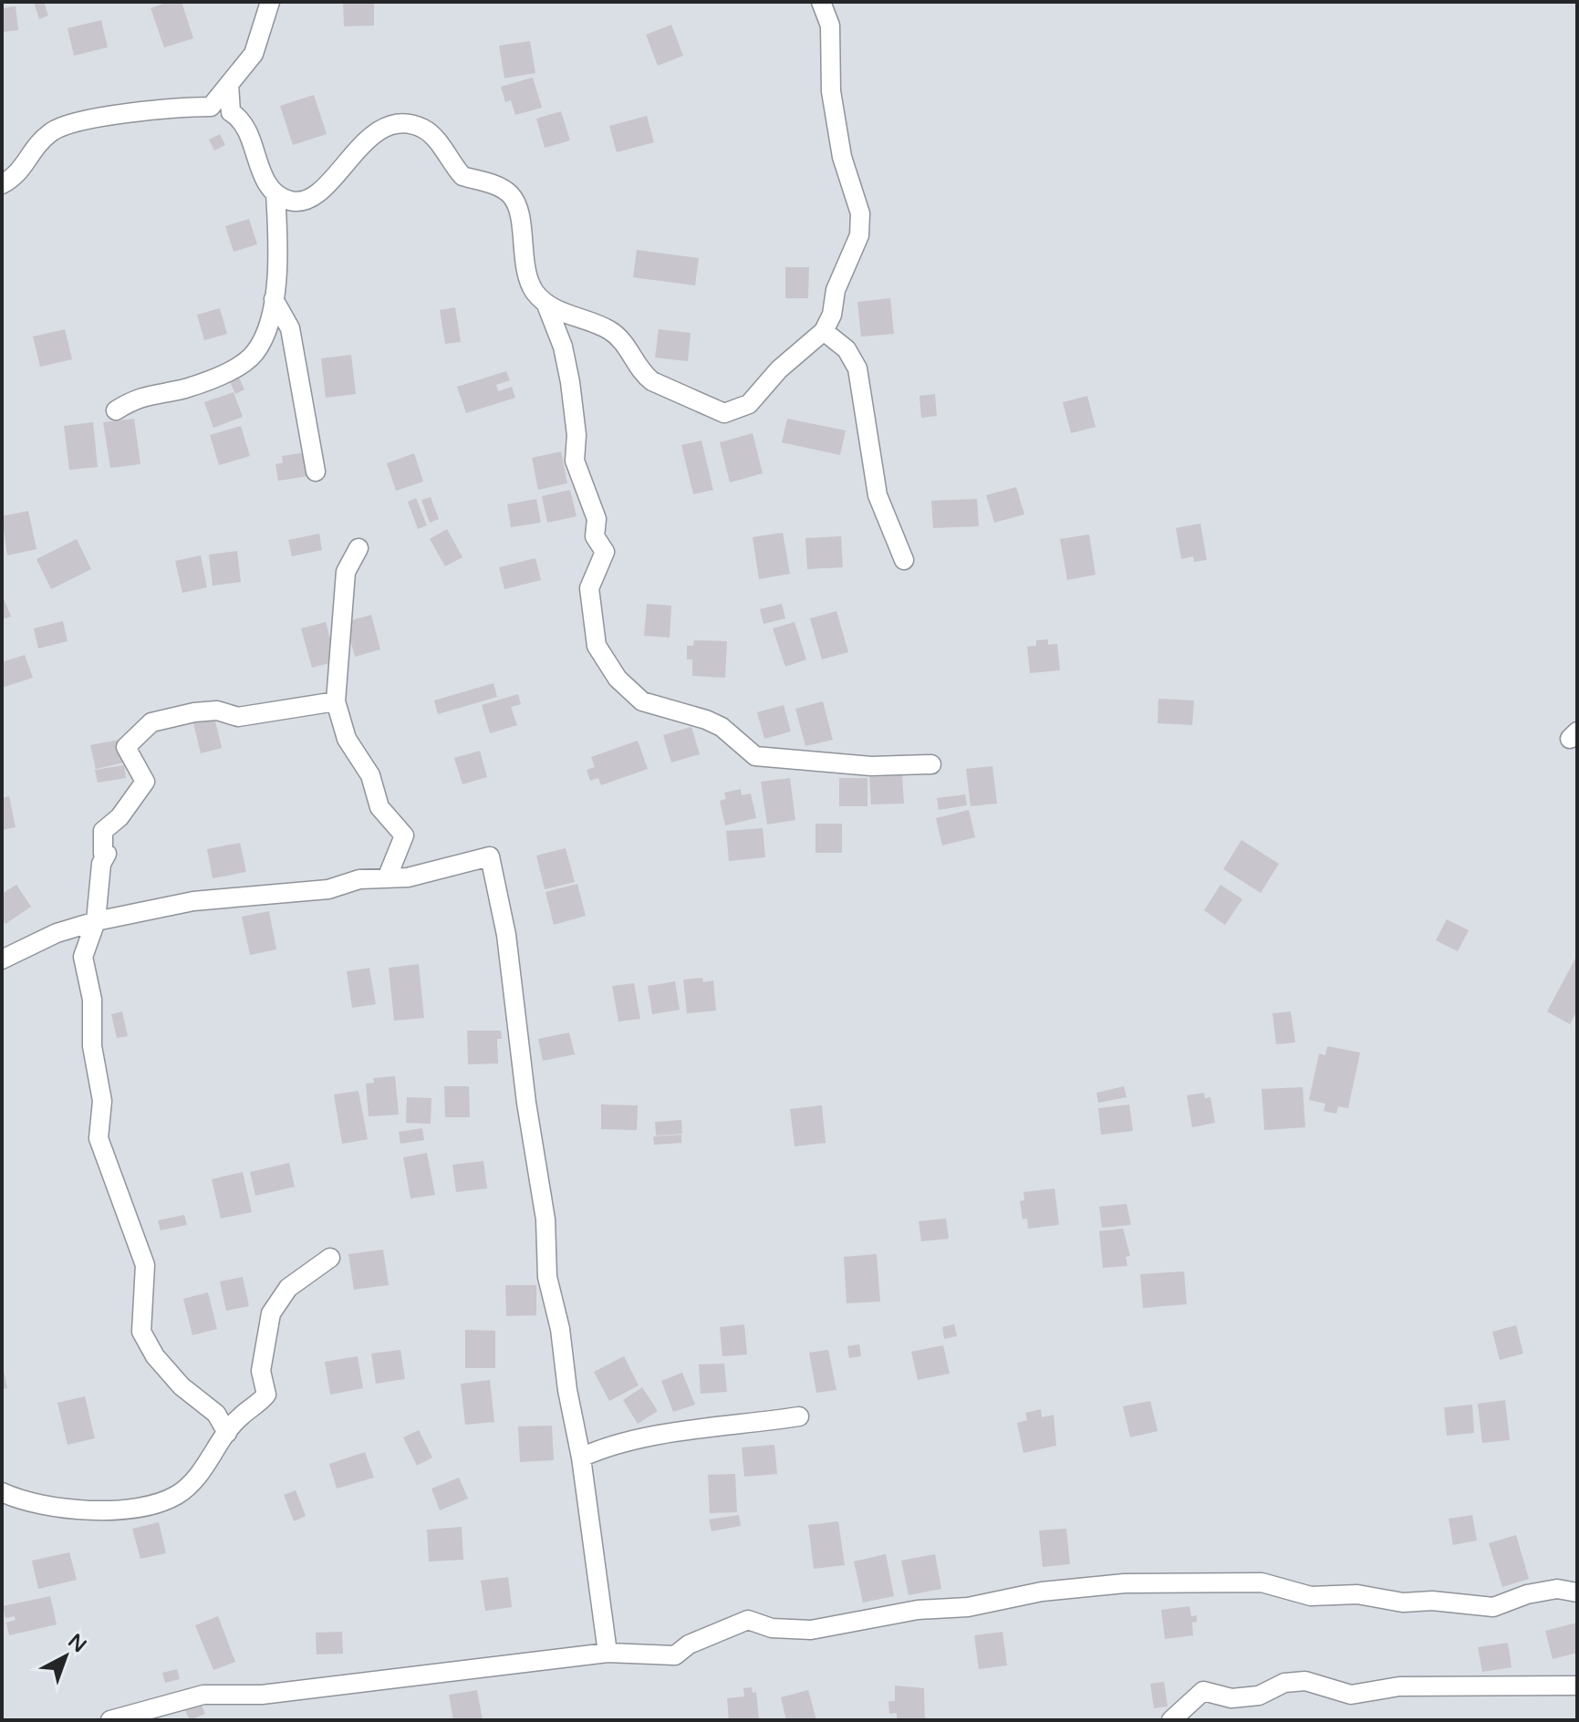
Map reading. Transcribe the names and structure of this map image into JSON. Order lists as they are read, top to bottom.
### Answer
{
  "north": "top right"
}
